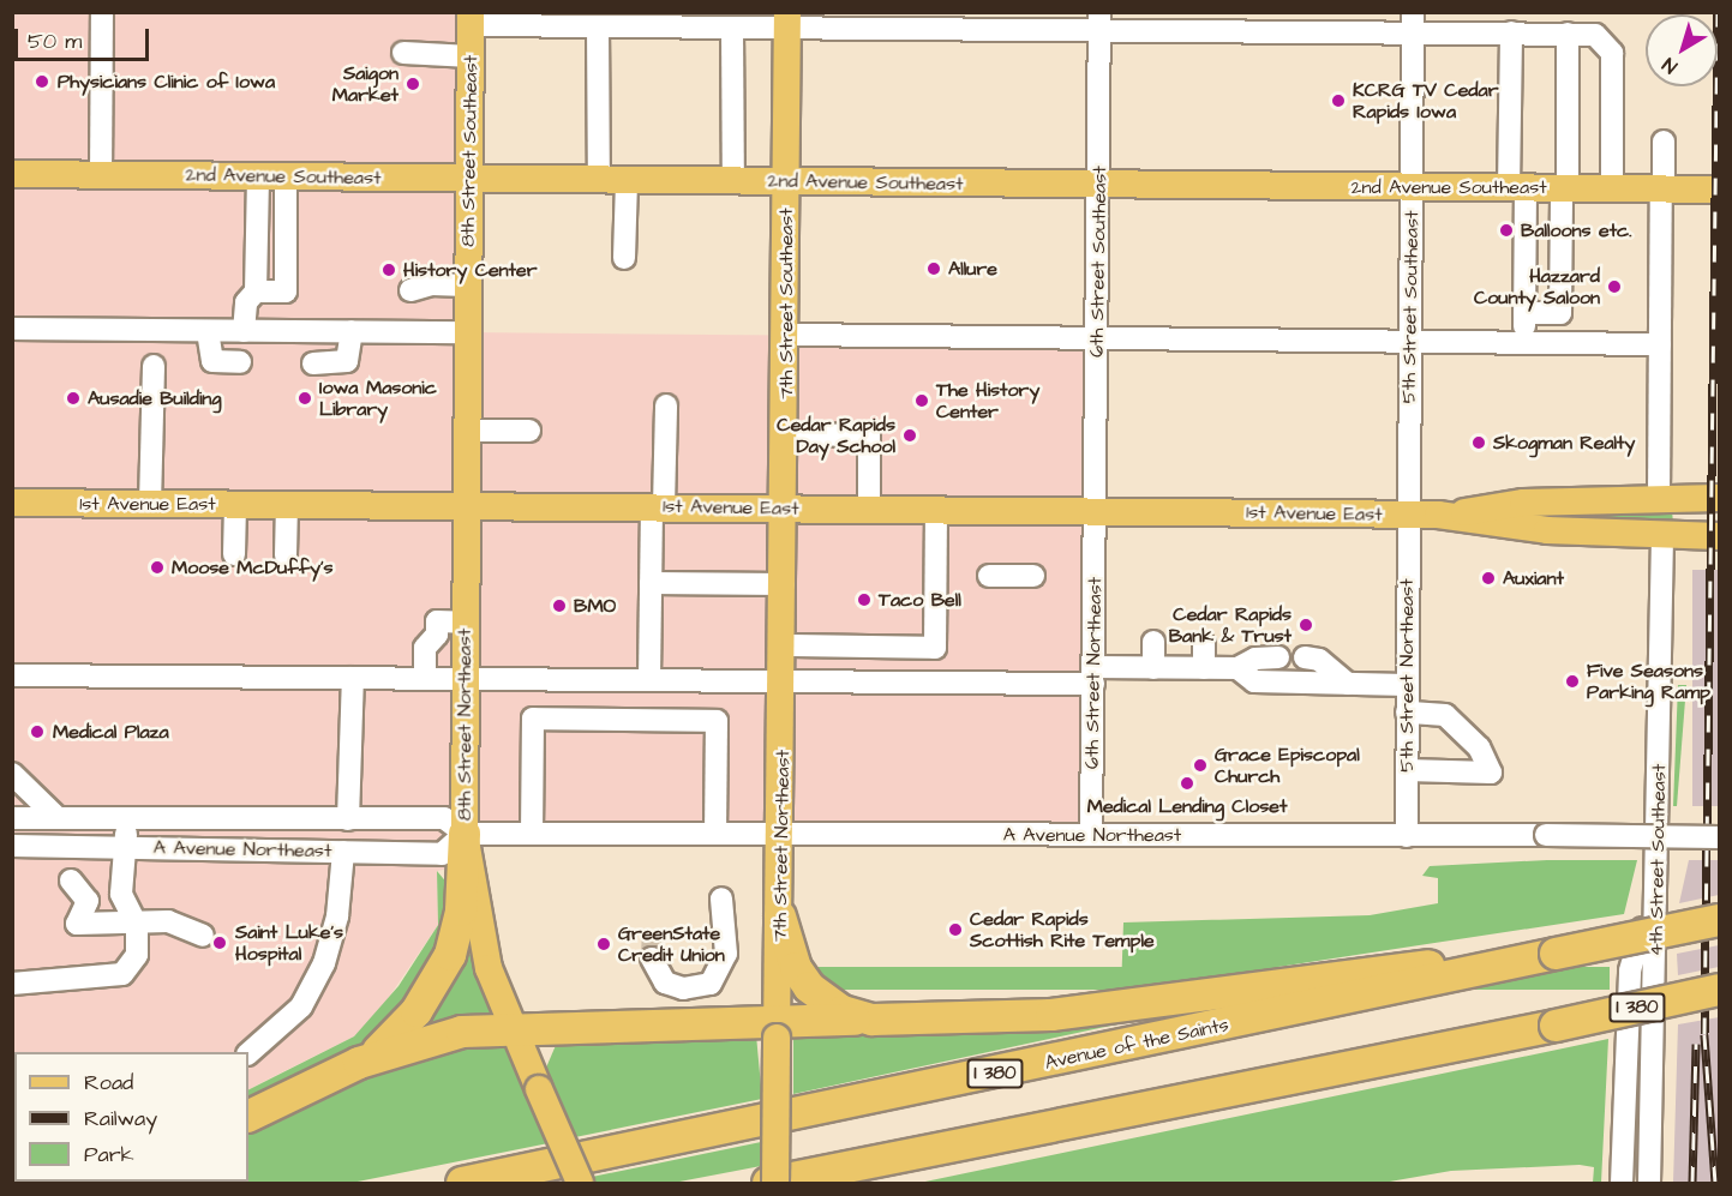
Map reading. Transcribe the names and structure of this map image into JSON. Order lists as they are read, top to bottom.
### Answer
{
  "streets": {
    "highway": ["I 380", "Avenue of the Saints"],
    "main road": [
      "8th Street Southeast",
      "2nd Avenue Southeast",
      "7th Street Southeast",
      "1st Avenue East",
      "8th Street Northeast",
      "7th Street Northeast"
    ],
    "street": [
      "6th Street Southeast",
      "5th Street Southeast",
      "6th Street Northeast",
      "5th Street Northeast",
      "A Avenue Northeast",
      "4th Street Southeast"
    ]
  },
  "crossings": [
    ["8th Street Southeast", "2nd Avenue Southeast"],
    ["8th Street Southeast", "1st Avenue East"],
    ["8th Street Southeast", "8th Street Northeast"],
    ["2nd Avenue Southeast", "6th Street Southeast"],
    ["2nd Avenue Southeast", "7th Street Southeast"],
    ["2nd Avenue Southeast", "5th Street Southeast"],
    ["6th Street Southeast", "1st Avenue East"],
    ["6th Street Southeast", "6th Street Northeast"],
    ["7th Street Southeast", "1st Avenue East"],
    ["7th Street Southeast", "7th Street Northeast"],
    ["5th Street Southeast", "1st Avenue East"],
    ["5th Street Southeast", "5th Street Northeast"],
    ["1st Avenue East", "6th Street Northeast"],
    ["1st Avenue East", "5th Street Northeast"],
    ["1st Avenue East", "8th Street Northeast"],
    ["1st Avenue East", "7th Street Northeast"],
    ["1st Avenue East", "4th Street Southeast"],
    ["6th Street Northeast", "A Avenue Northeast"],
    ["5th Street Northeast", "A Avenue Northeast"],
    ["8th Street Northeast", "A Avenue Northeast"],
    ["A Avenue Northeast", "7th Street Northeast"]
  ],
  "places": [
    "Physicians Clinic of Iowa",
    "Saigon Market",
    "KCRG TV Cedar Rapids Iowa",
    "Balloons etc.",
    "Allure",
    "History Center",
    "Hazzard County Saloon",
    "Ausadie Building",
    "Iowa Masonic Library",
    "The History Center",
    "Cedar Rapids Day School",
    "Skogman Realty",
    "Moose McDuffy's",
    "Auxiant",
    "Taco Bell",
    "BMO",
    "Cedar Rapids Bank & Trust",
    "Five Seasons Parking Ramp",
    "Medical Plaza",
    "Grace Episcopal Church",
    "Medical Lending Closet",
    "Cedar Rapids Scottish Rite Temple",
    "Saint Luke's Hospital",
    "GreenState Credit Union"
  ],
  "legend": ["Road", "Railway", "Park"],
  "scale_bar": "50 m",
  "north": "bottom left"
}
